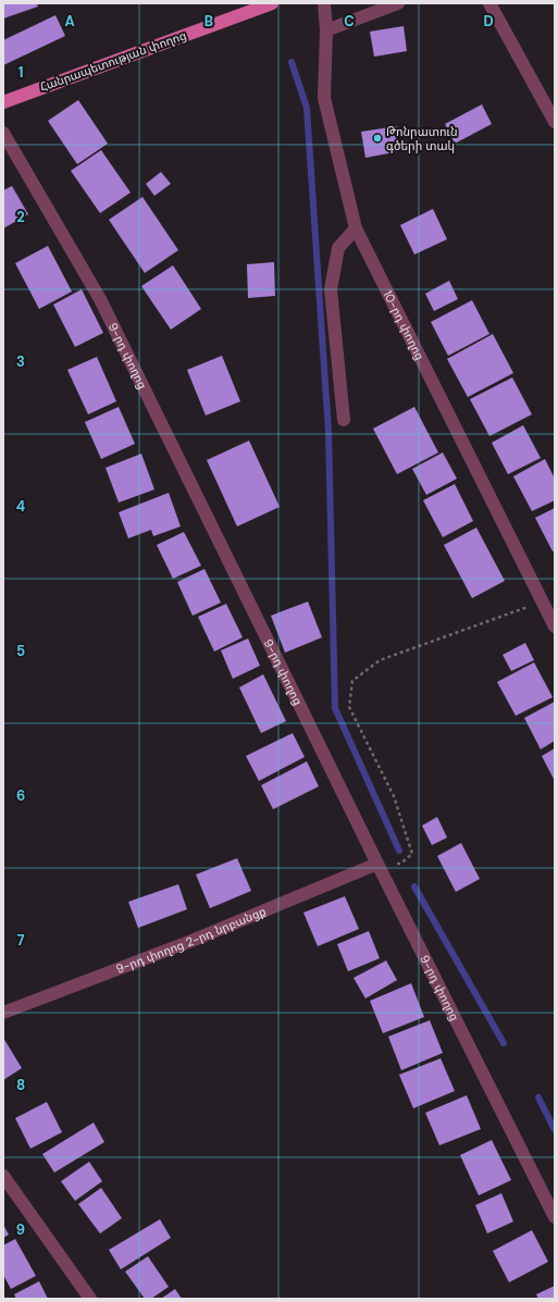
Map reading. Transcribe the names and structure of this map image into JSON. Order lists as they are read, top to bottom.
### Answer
{
  "streets": {
    "main road": ["Հանրապետության փողոց"],
    "street": ["10-րդ փողոց", "9-րդ փողոց", "9-րդ փողոց 2-րդ նրբանցք"]
  },
  "crossings": [
    ["9-րդ փողոց", "9-րդ փողոց 2-րդ նրբանցք"]
  ],
  "places": ["Թոնրատուն գծերի տակ"],
  "grid": {
    "columns": [
      "A",
      "B",
      "C",
      "D"
    ],
    "rows": [
      "1",
      "2",
      "3",
      "4",
      "5",
      "6",
      "7",
      "8",
      "9"
    ]
  }
}
